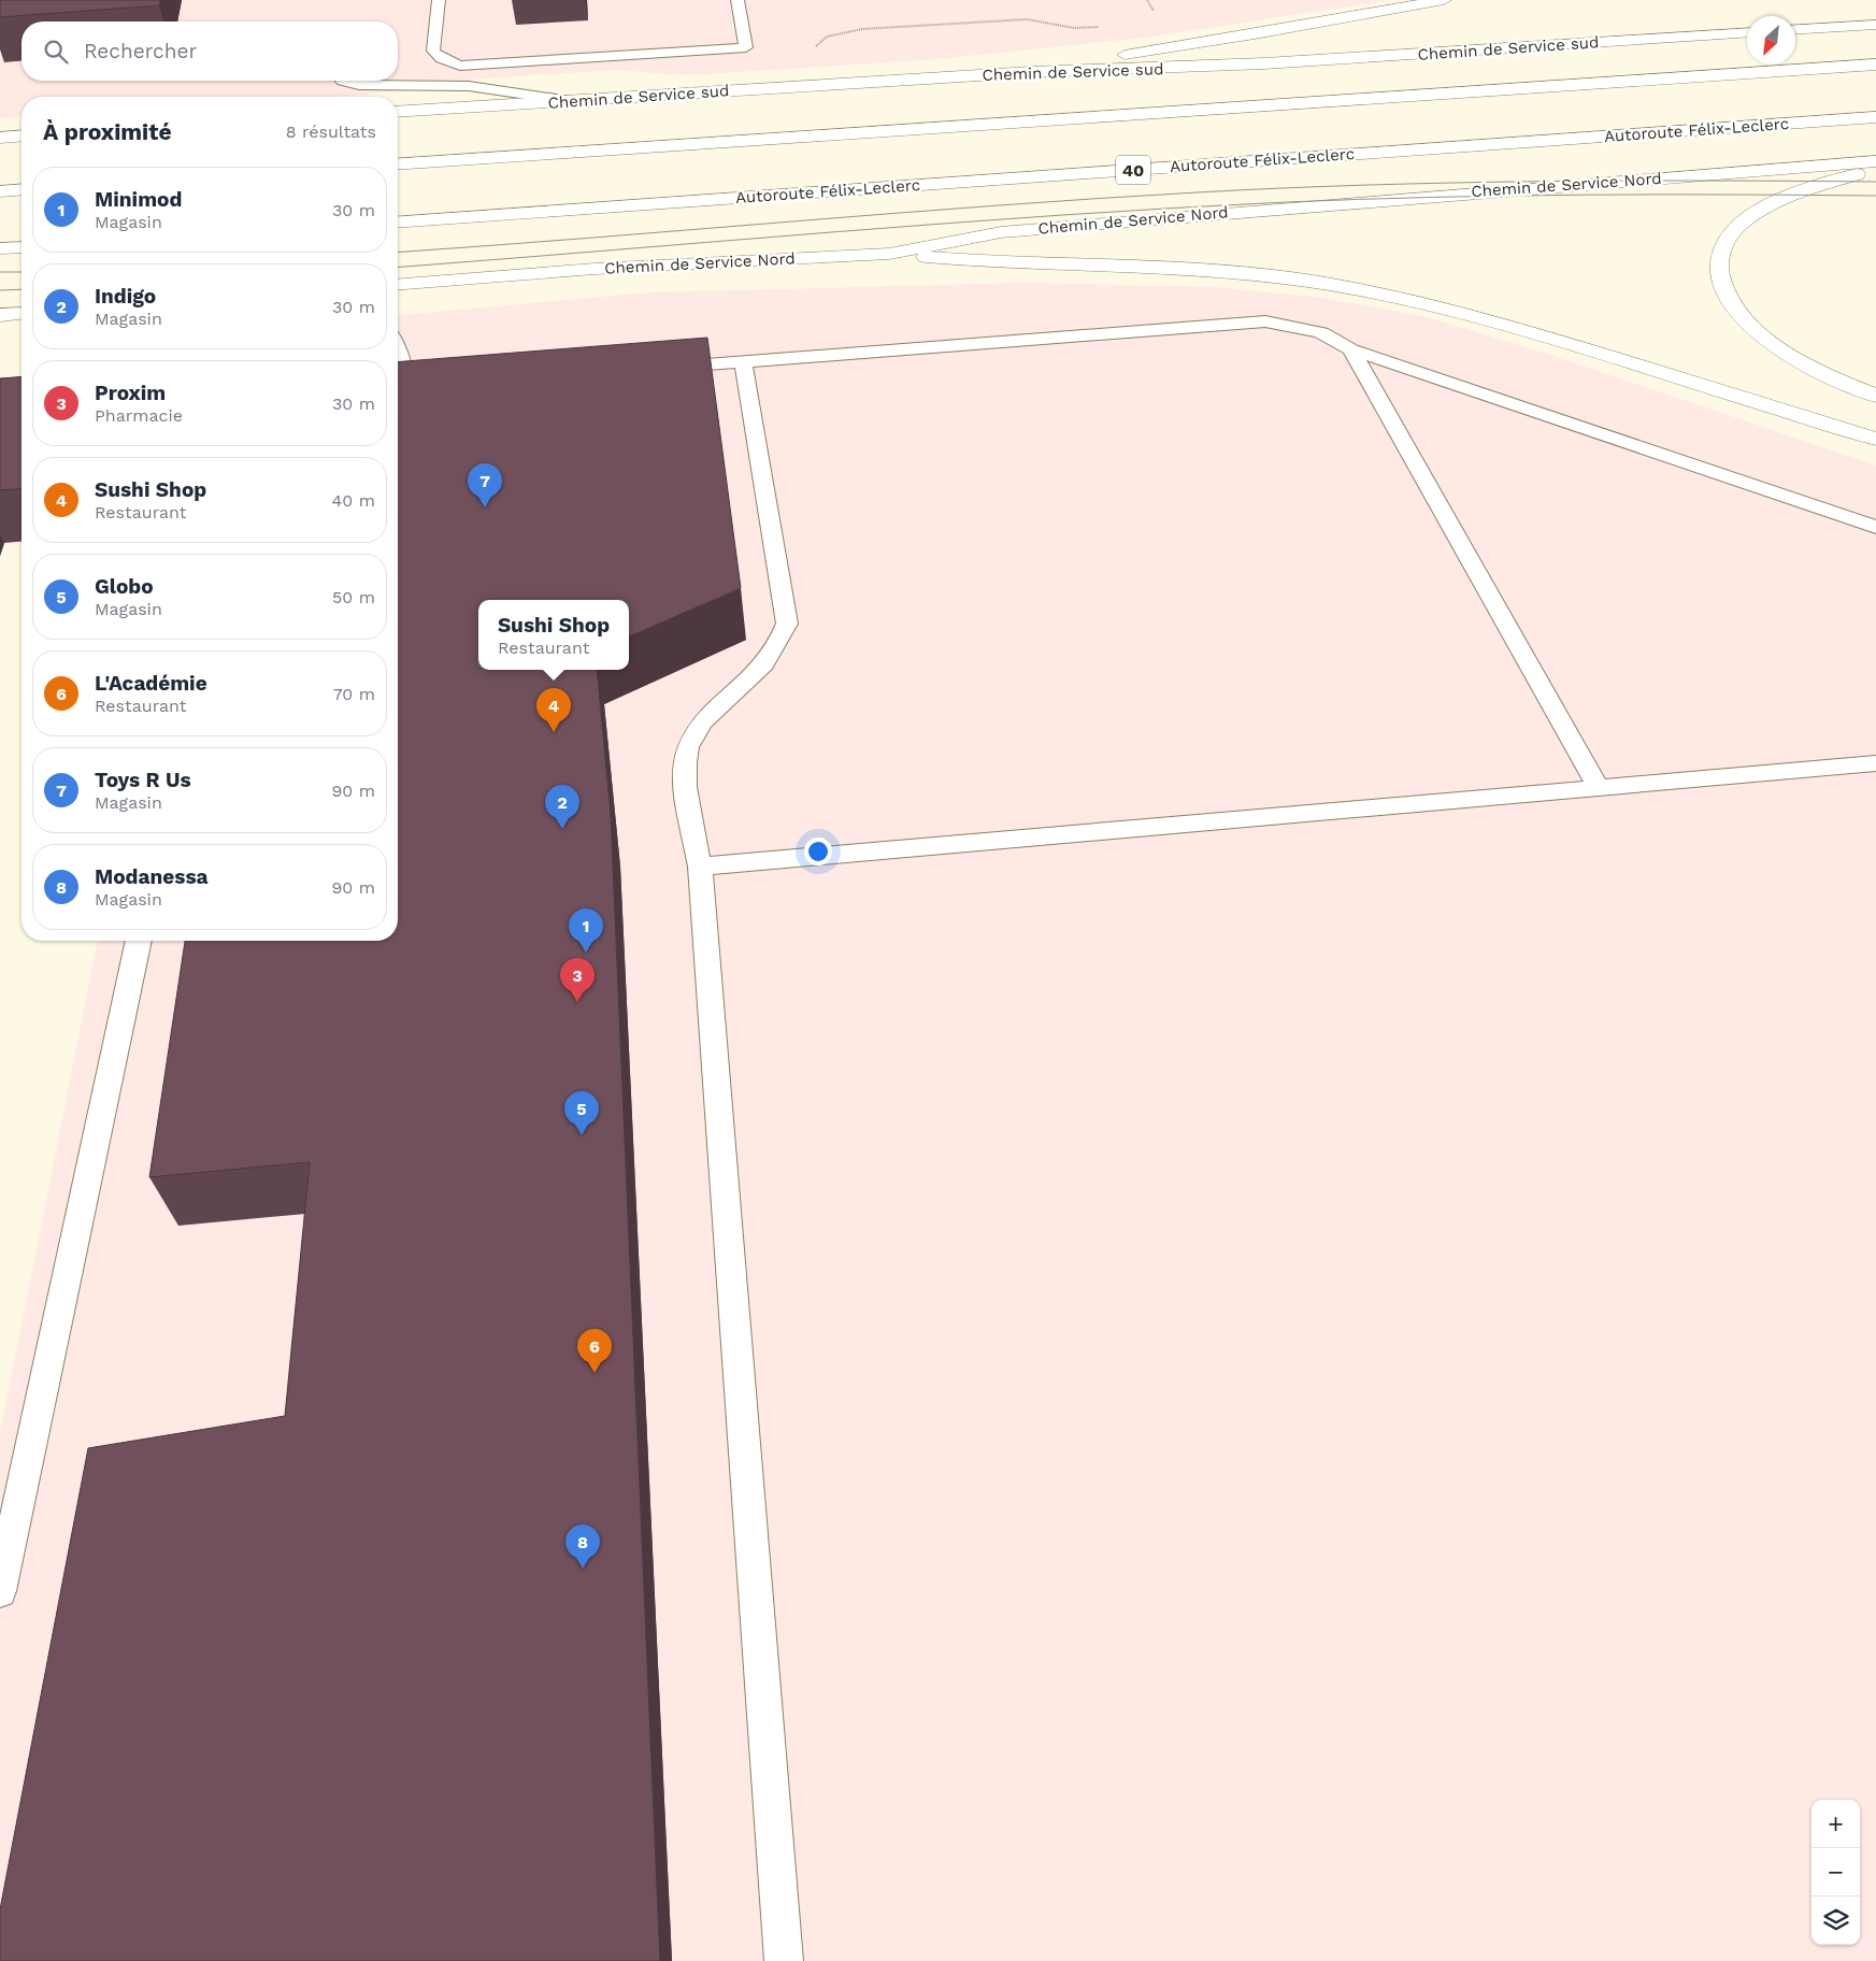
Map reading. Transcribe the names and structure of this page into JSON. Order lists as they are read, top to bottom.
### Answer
{
  "streets": {
    "main road": [
      "Chemin de Service sud",
      "Autoroute Félix-Leclerc",
      "40",
      "Chemin de Service Nord"
    ]
  },
  "north": "bottom left",
  "page": {
    "search": "Rechercher",
    "heading": ["À proximité", "8 résultats"],
    "list": [
      {
        "mark": "1",
        "name": "Minimod",
        "note": "Magasin",
        "value": "30 m"
      },
      {
        "mark": "2",
        "name": "Indigo",
        "note": "Magasin",
        "value": "30 m"
      },
      {
        "mark": "3",
        "name": "Proxim",
        "note": "Pharmacie",
        "value": "30 m"
      },
      {
        "mark": "4",
        "name": "Sushi Shop",
        "note": "Restaurant",
        "value": "40 m"
      },
      {
        "mark": "5",
        "name": "Globo",
        "note": "Magasin",
        "value": "50 m"
      },
      {
        "mark": "6",
        "name": "L'Académie",
        "note": "Restaurant",
        "value": "70 m"
      },
      {
        "mark": "7",
        "name": "Toys R Us",
        "note": "Magasin",
        "value": "90 m"
      },
      {
        "mark": "8",
        "name": "Modanessa",
        "note": "Magasin",
        "value": "90 m"
      }
    ],
    "pins": [
      "7",
      "4",
      "2",
      "1",
      "3",
      "5",
      "6",
      "8"
    ],
    "popup": ["Sushi Shop", "Restaurant"],
    "map_buttons": ["+", "−"]
  }
}
